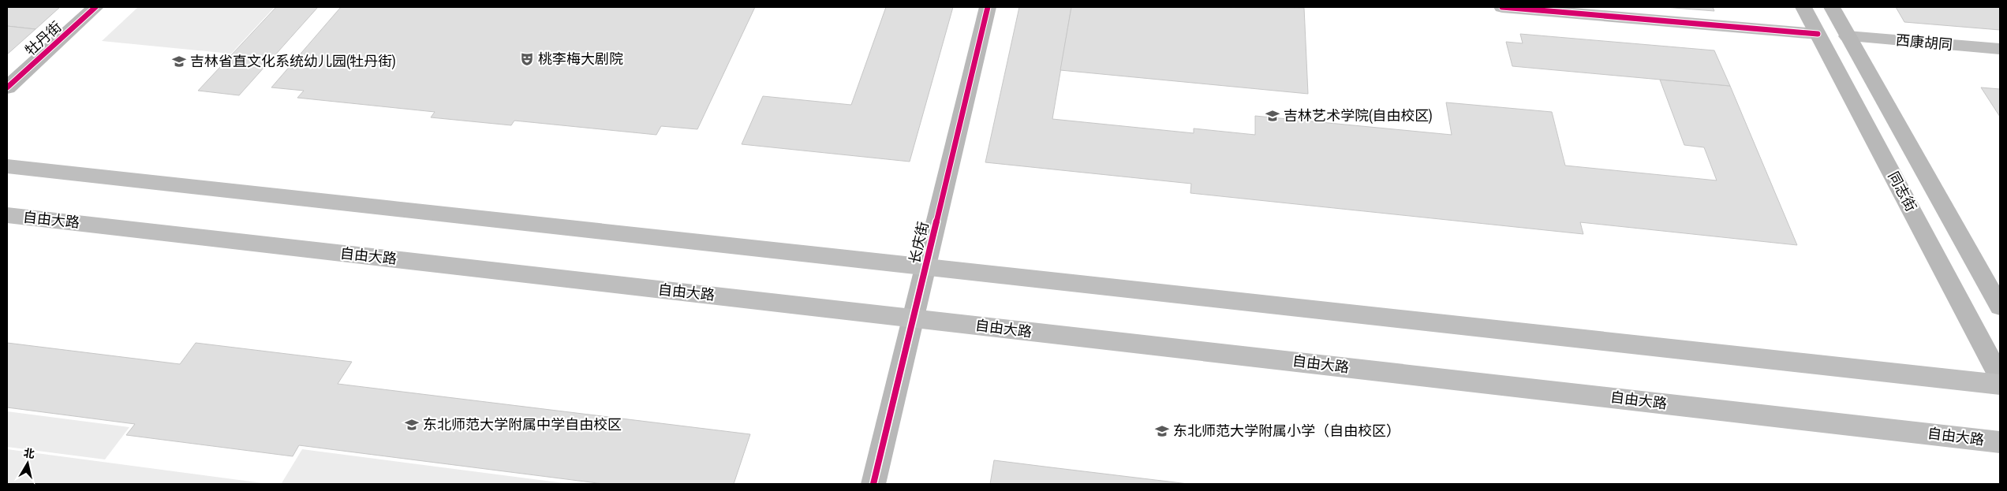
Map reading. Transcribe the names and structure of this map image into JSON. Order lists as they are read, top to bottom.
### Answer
{
  "streets": {
    "main road": [
      "牡丹街",
      "西康胡同",
      "同志街",
      "自由大路",
      "长庆街"
    ]
  },
  "crossings": [
    ["西康胡同", "同志街"],
    ["自由大路", "长庆街"]
  ],
  "places": {
    "theatre": ["桃李梅大剧院"],
    "school or university": [
      "吉林省直文化系统幼儿园(牡丹街)",
      "吉林艺术学院(自由校区)",
      "东北师范大学附属中学自由校区",
      "东北师范大学附属小学（自由校区）"
    ]
  },
  "north": "top"
}
